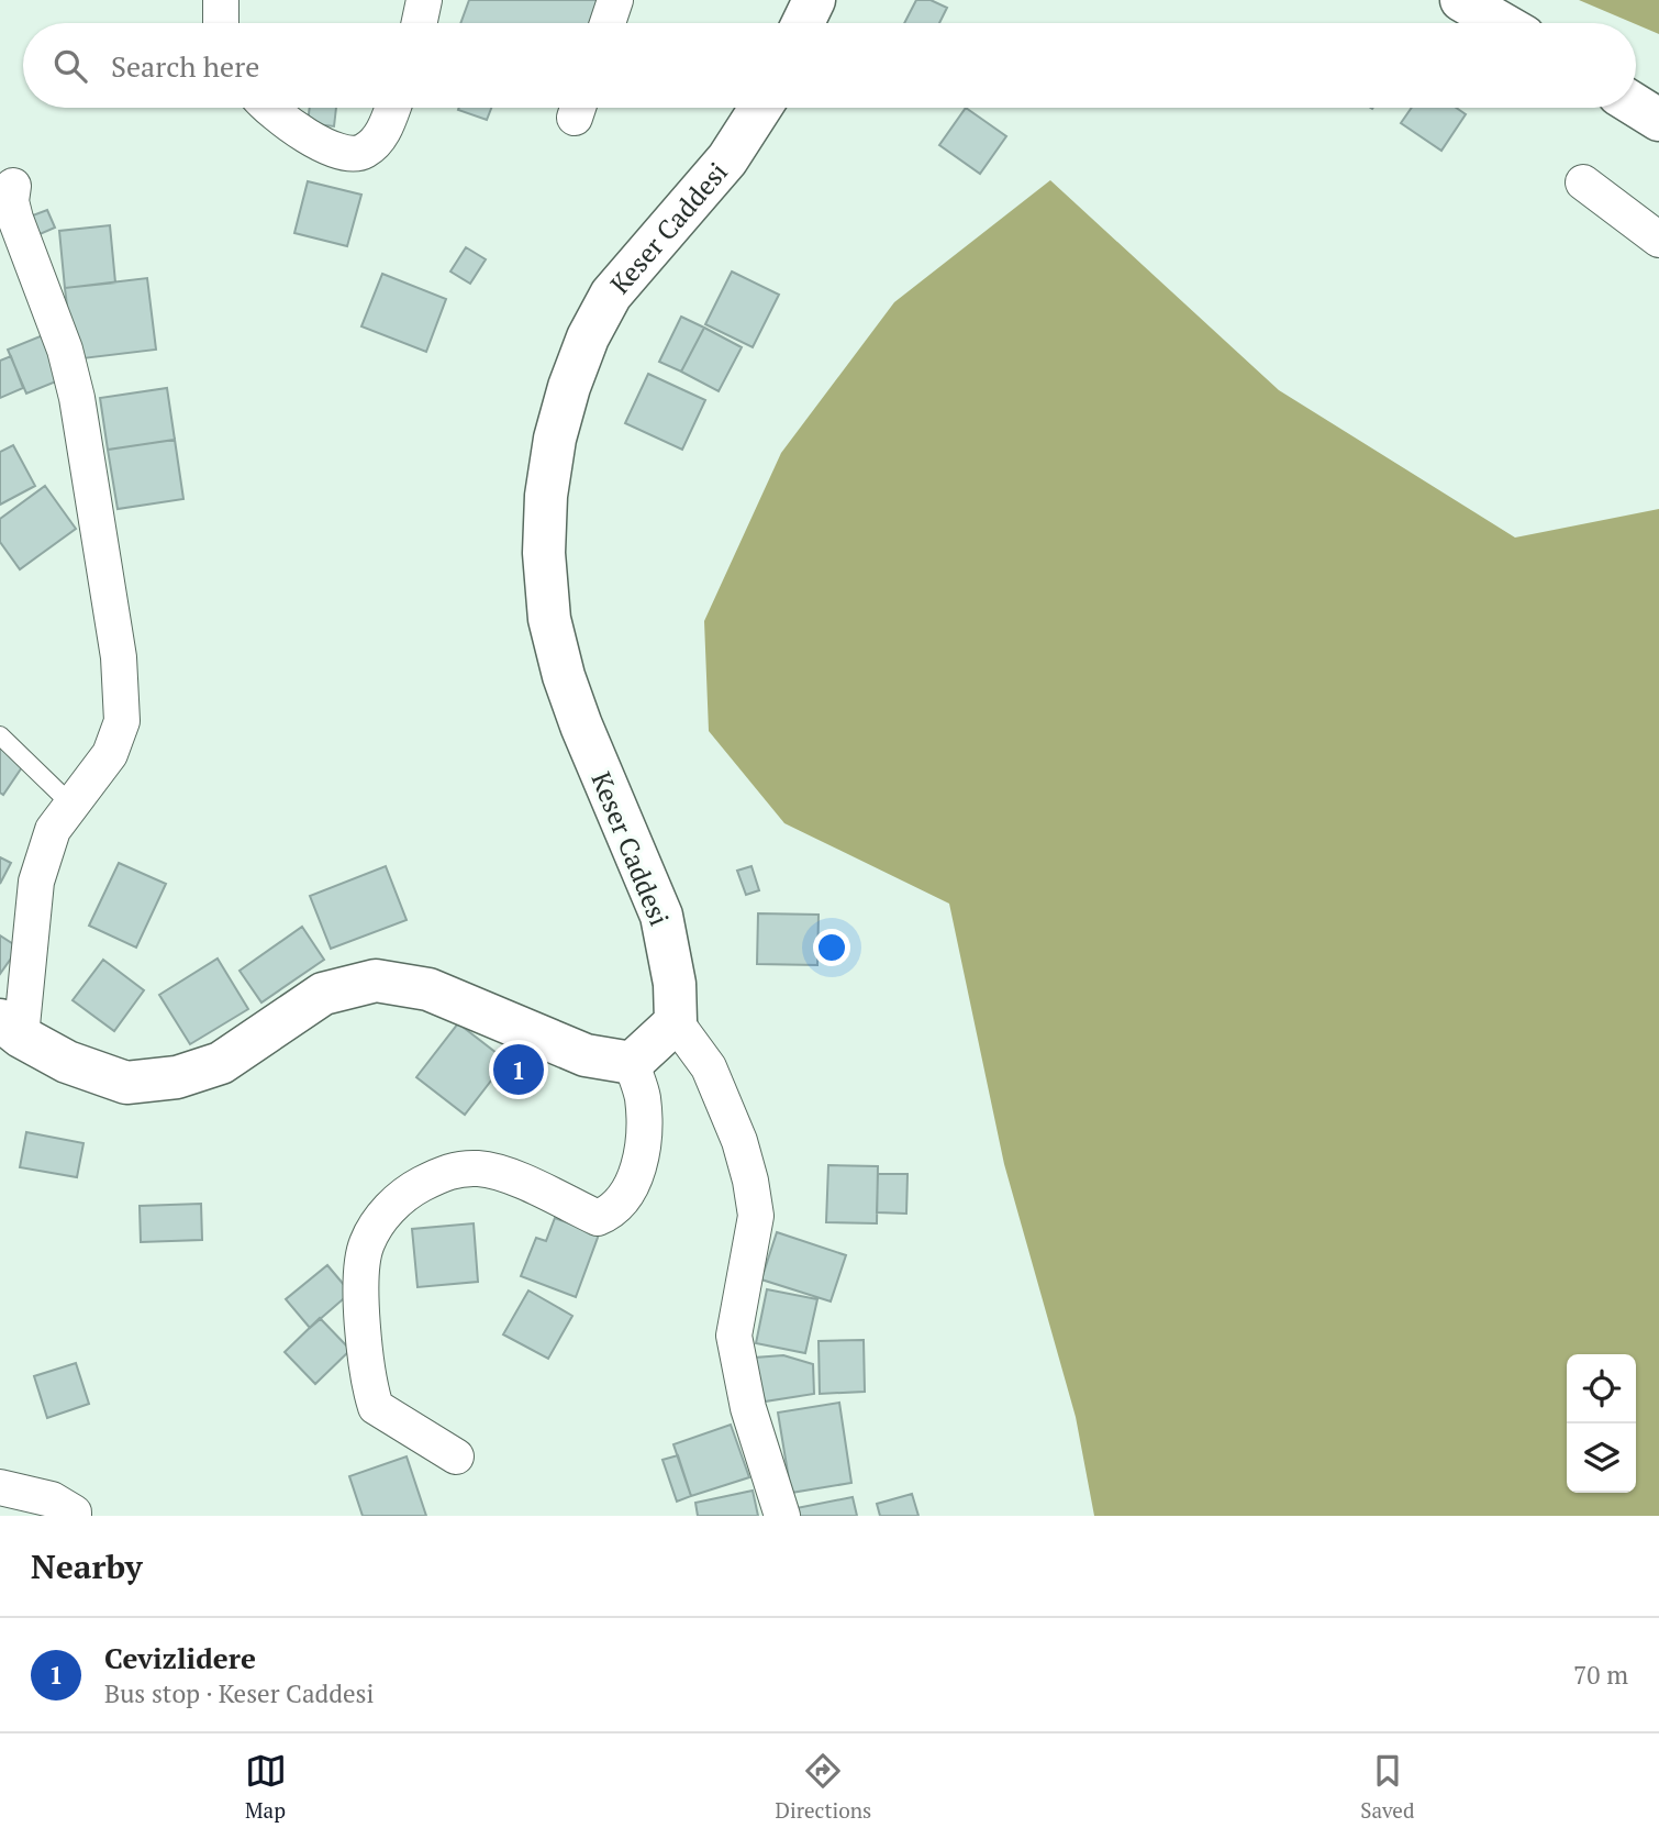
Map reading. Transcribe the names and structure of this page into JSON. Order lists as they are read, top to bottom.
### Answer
{
  "streets": {
    "street": ["Keser Caddesi"]
  },
  "page": {
    "search": "Search here",
    "pins": "1",
    "heading": "Nearby",
    "list": [
      {
        "mark": "1",
        "name": "Cevizlidere",
        "note": "Bus stop · Keser Caddesi",
        "value": "70 m"
      }
    ],
    "nav": ["Map", "Directions", "Saved"]
  }
}
